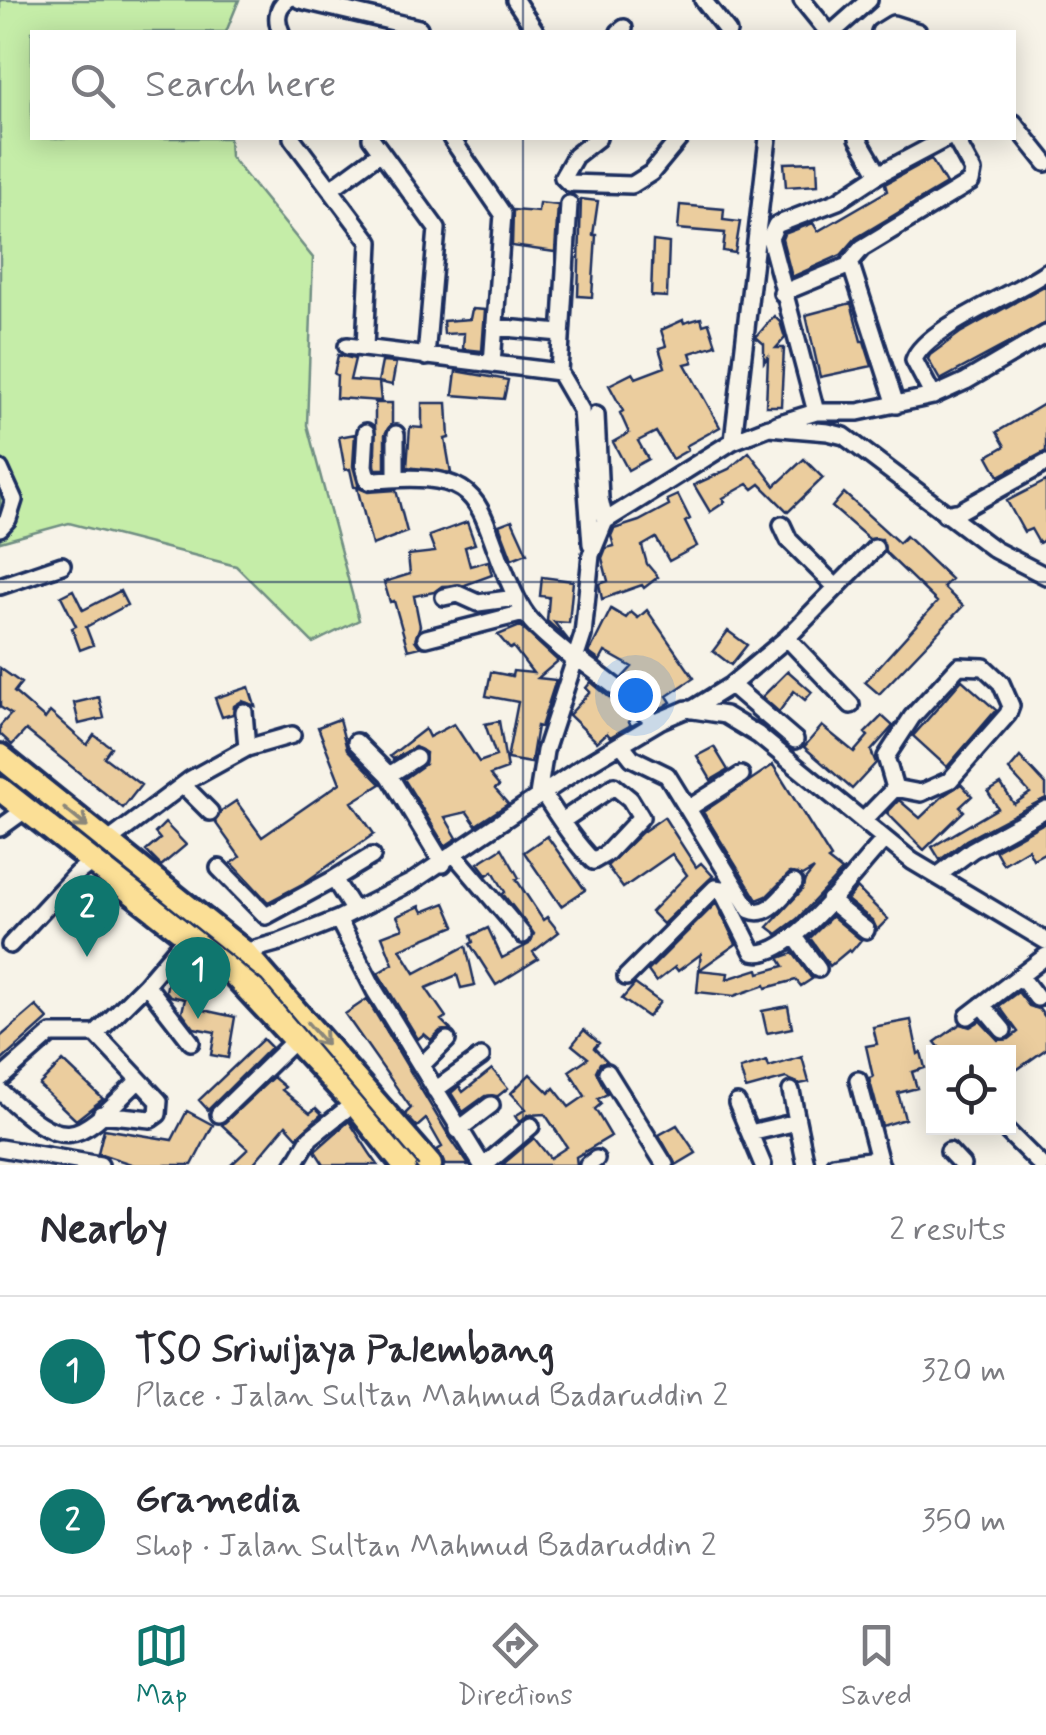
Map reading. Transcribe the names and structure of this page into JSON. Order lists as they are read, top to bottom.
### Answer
{
  "page": {
    "search": "Search here",
    "pins": ["2", "1"],
    "heading": ["Nearby", "2 results"],
    "list": [
      {
        "mark": "1",
        "name": "TSO Sriwijaya Palembang",
        "note": "Place · Jalan Sultan Mahmud Badaruddin 2",
        "value": "320 m"
      },
      {
        "mark": "2",
        "name": "Gramedia",
        "note": "Shop · Jalan Sultan Mahmud Badaruddin 2",
        "value": "350 m"
      }
    ],
    "nav": ["Map", "Directions", "Saved"]
  }
}
